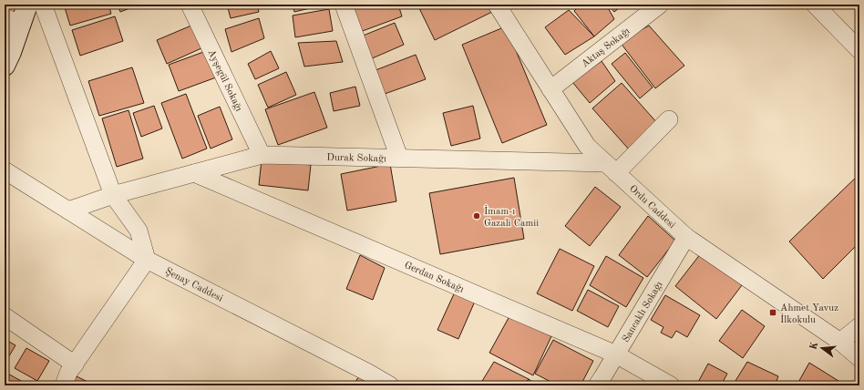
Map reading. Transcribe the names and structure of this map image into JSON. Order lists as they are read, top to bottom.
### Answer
{
  "streets": {
    "street": [
      "Aktaş Sokağı",
      "Ayşegül Sokağı",
      "Durak Sokağı",
      "Ordu Caddesi",
      "Gerdan Sokağı",
      "Şenay Caddesi",
      "Sancaklı Sokağı"
    ]
  },
  "crossings": [
    ["Aktaş Sokağı", "Ordu Caddesi"],
    ["Ayşegül Sokağı", "Durak Sokağı"],
    ["Durak Sokağı", "Ordu Caddesi"],
    ["Durak Sokağı", "Gerdan Sokağı"],
    ["Durak Sokağı", "Şenay Caddesi"],
    ["Ordu Caddesi", "Sancaklı Sokağı"],
    ["Gerdan Sokağı", "Sancaklı Sokağı"]
  ],
  "places": {
    "other": ["İmam-ı Gazali Camii"],
    "transit": ["Ahmet Yavuz İlkokulu"]
  },
  "north": "left"
}
